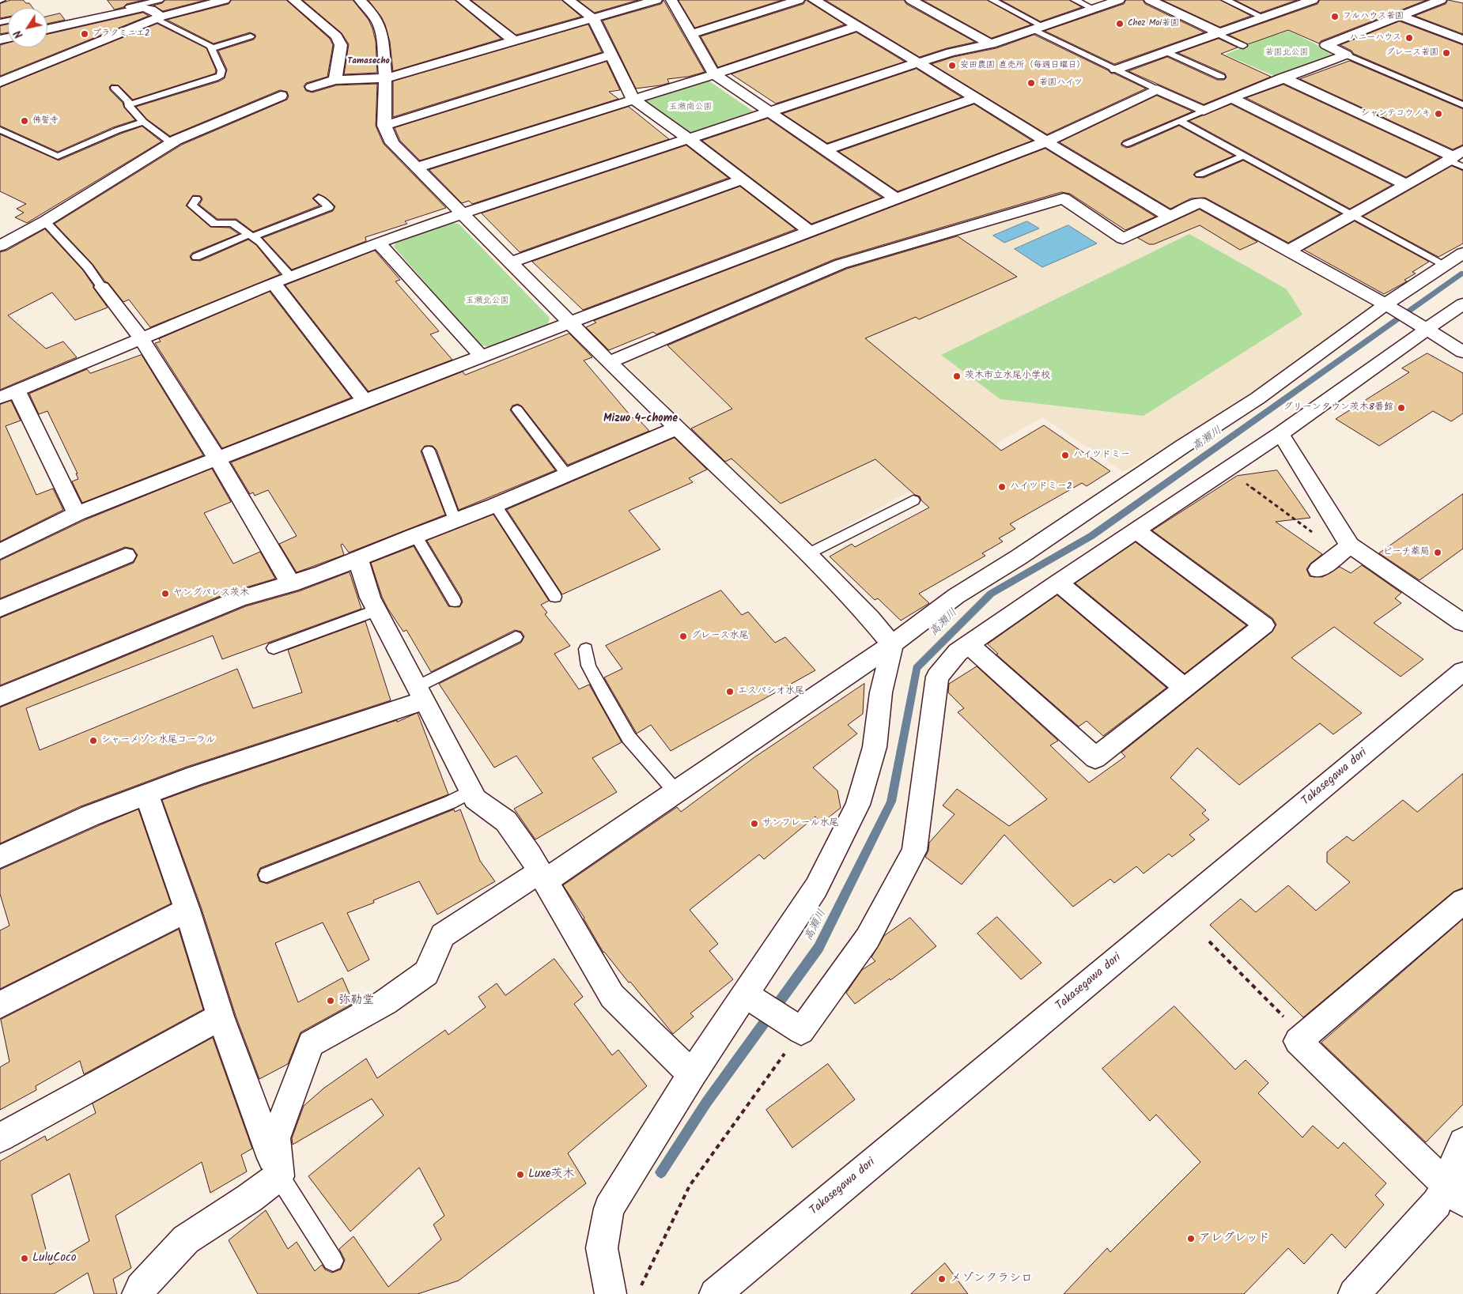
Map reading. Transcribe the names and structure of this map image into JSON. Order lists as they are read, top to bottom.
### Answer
{
  "streets": {
    "street": ["Takasegawa dori"]
  },
  "districts": ["Tamasecho", "Mizuo 4-chome"],
  "water": ["高瀬川"],
  "parks": ["若園北公園", "玉瀬南公園", "玉瀬北公園"],
  "places": [
    "フルハウス若園",
    "Chez Moi若園",
    "プラクミニエ2",
    "ハニーハウス",
    "グレース若園",
    "安田農園 直売所（毎週日曜日）",
    "若園ハイツ",
    "シャンテコウノキ",
    "佛誓寺",
    "茨木市立水尾小学校",
    "グリーンタウン茨木8番館",
    "ハイツドミー",
    "ハイツドミー2",
    "ピーチ薬局",
    "ヤングパレス茨木",
    "グレース水尾",
    "エスパシオ水尾",
    "シャーメゾン水尾コーラル",
    "サンフレール水尾",
    "弥勒堂",
    "Luxe茨木",
    "アレグレッド",
    "LuluCoco",
    "メゾンクラシロ"
  ],
  "north": "bottom left"
}
